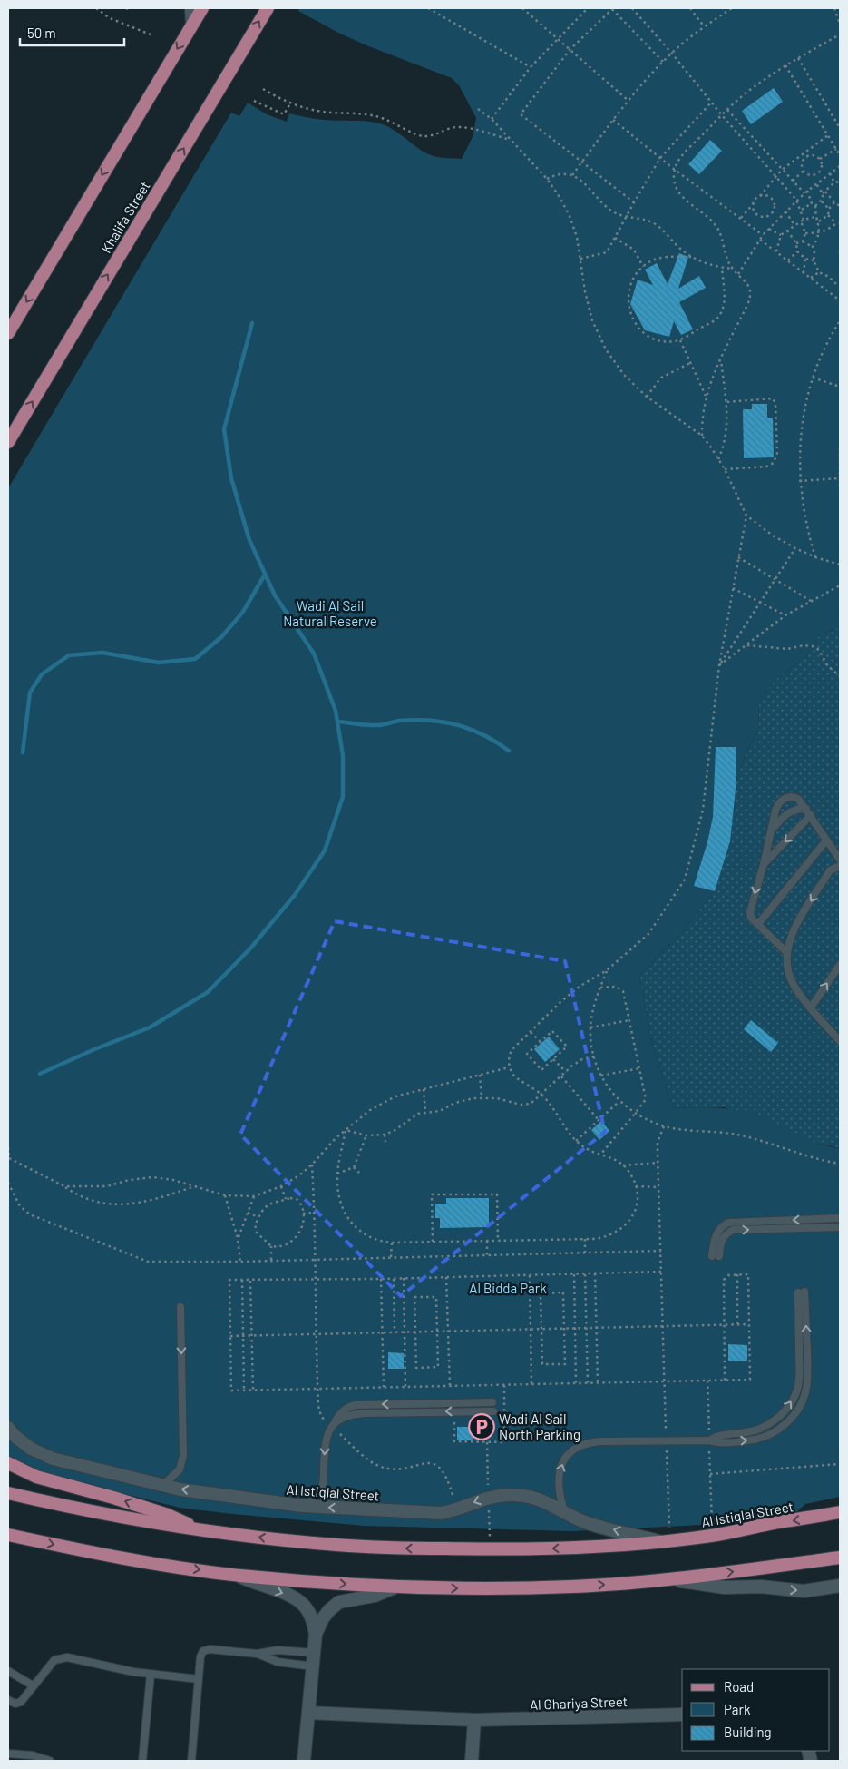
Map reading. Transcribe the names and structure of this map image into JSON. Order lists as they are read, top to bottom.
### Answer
{
  "streets": {
    "main road": ["Khalifa Street", "Al Istiqlal Street"],
    "street": ["Al Ghariya Street"]
  },
  "one_way": ["Al Istiqlal Street"],
  "parks": ["Wadi Al Sail Natural Reserve", "Al Bidda Park"],
  "places": {
    "parking": ["Wadi Al Sail North Parking"]
  },
  "legend": ["Road", "Park", "Building"],
  "scale_bar": "50 m"
}
